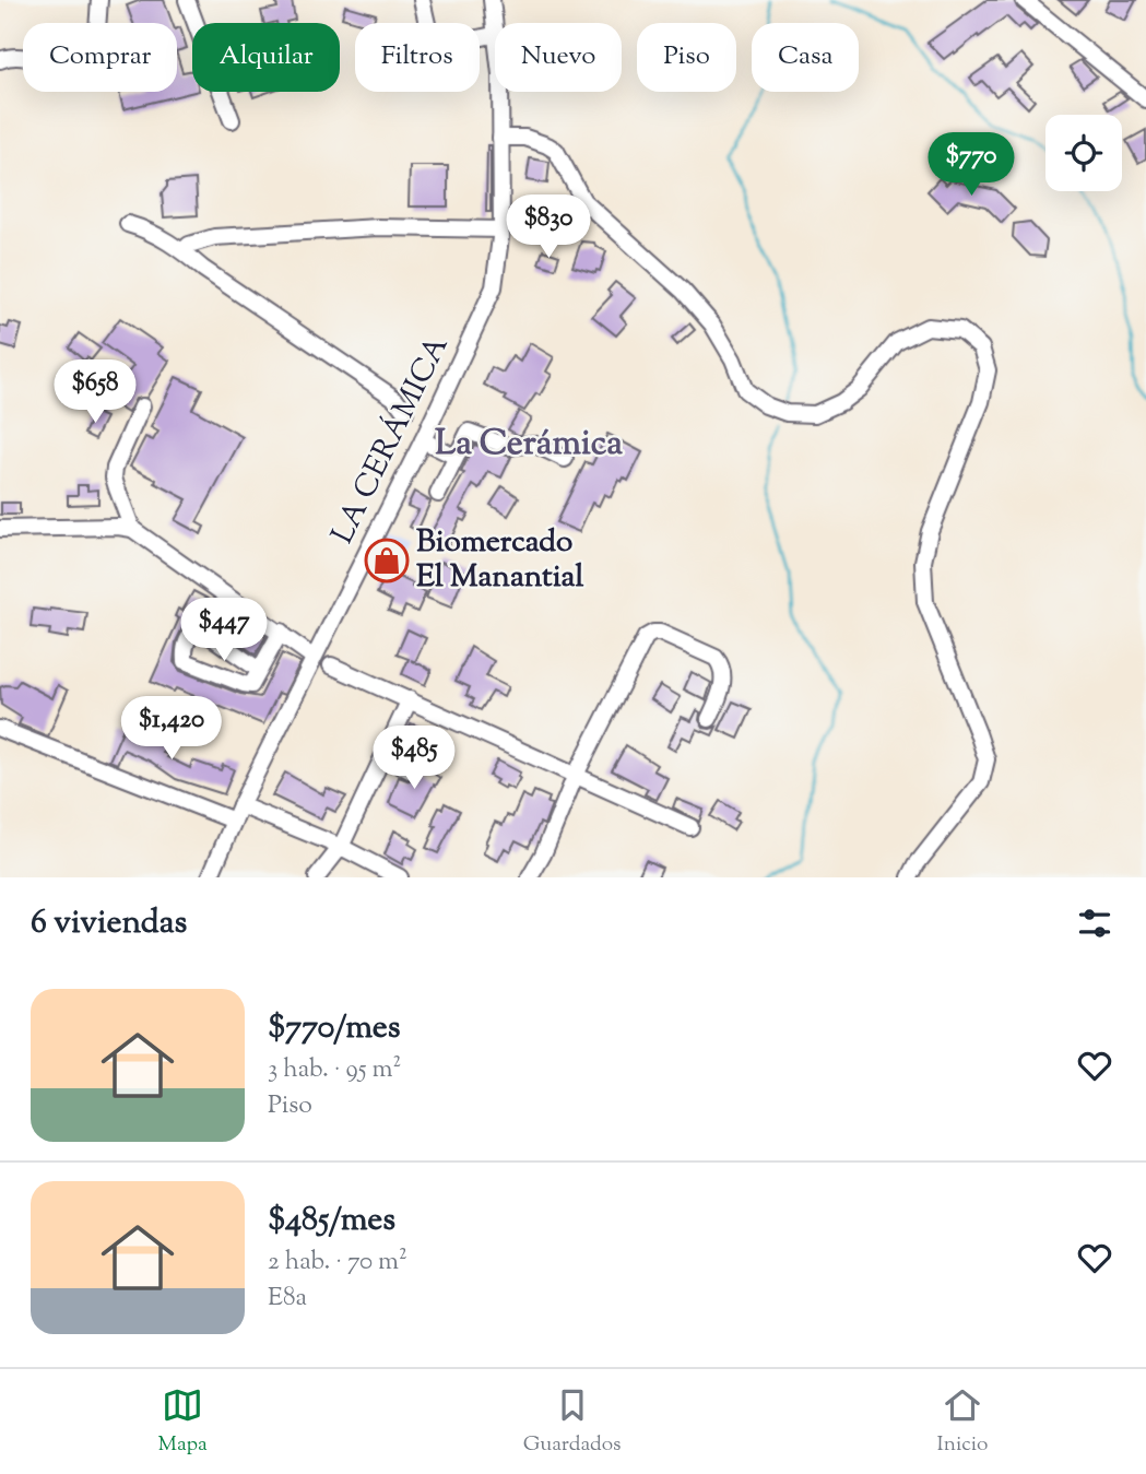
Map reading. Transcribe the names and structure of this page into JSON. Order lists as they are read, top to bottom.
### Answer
{
  "streets": {
    "street": ["LA CERÁMICA"]
  },
  "districts": ["La Cerámica"],
  "places": {
    "shop": ["Biomercado El Manantial"]
  },
  "page": {
    "chip": [
      "Comprar",
      "Alquilar",
      "Filtros",
      "Nuevo",
      "Piso",
      "Casa"
    ],
    "price": [
      "$770",
      "$830",
      "$658",
      "$447",
      "$1,420",
      "$485"
    ],
    "heading": "6 viviendas",
    "list": [
      {
        "name": "$770/mes",
        "note": "3 hab. · 95 m² · Piso"
      },
      {
        "name": "$485/mes",
        "note": "2 hab. · 70 m² · E8a"
      }
    ],
    "tabs": ["Mapa", "Guardados", "Inicio"]
  }
}
